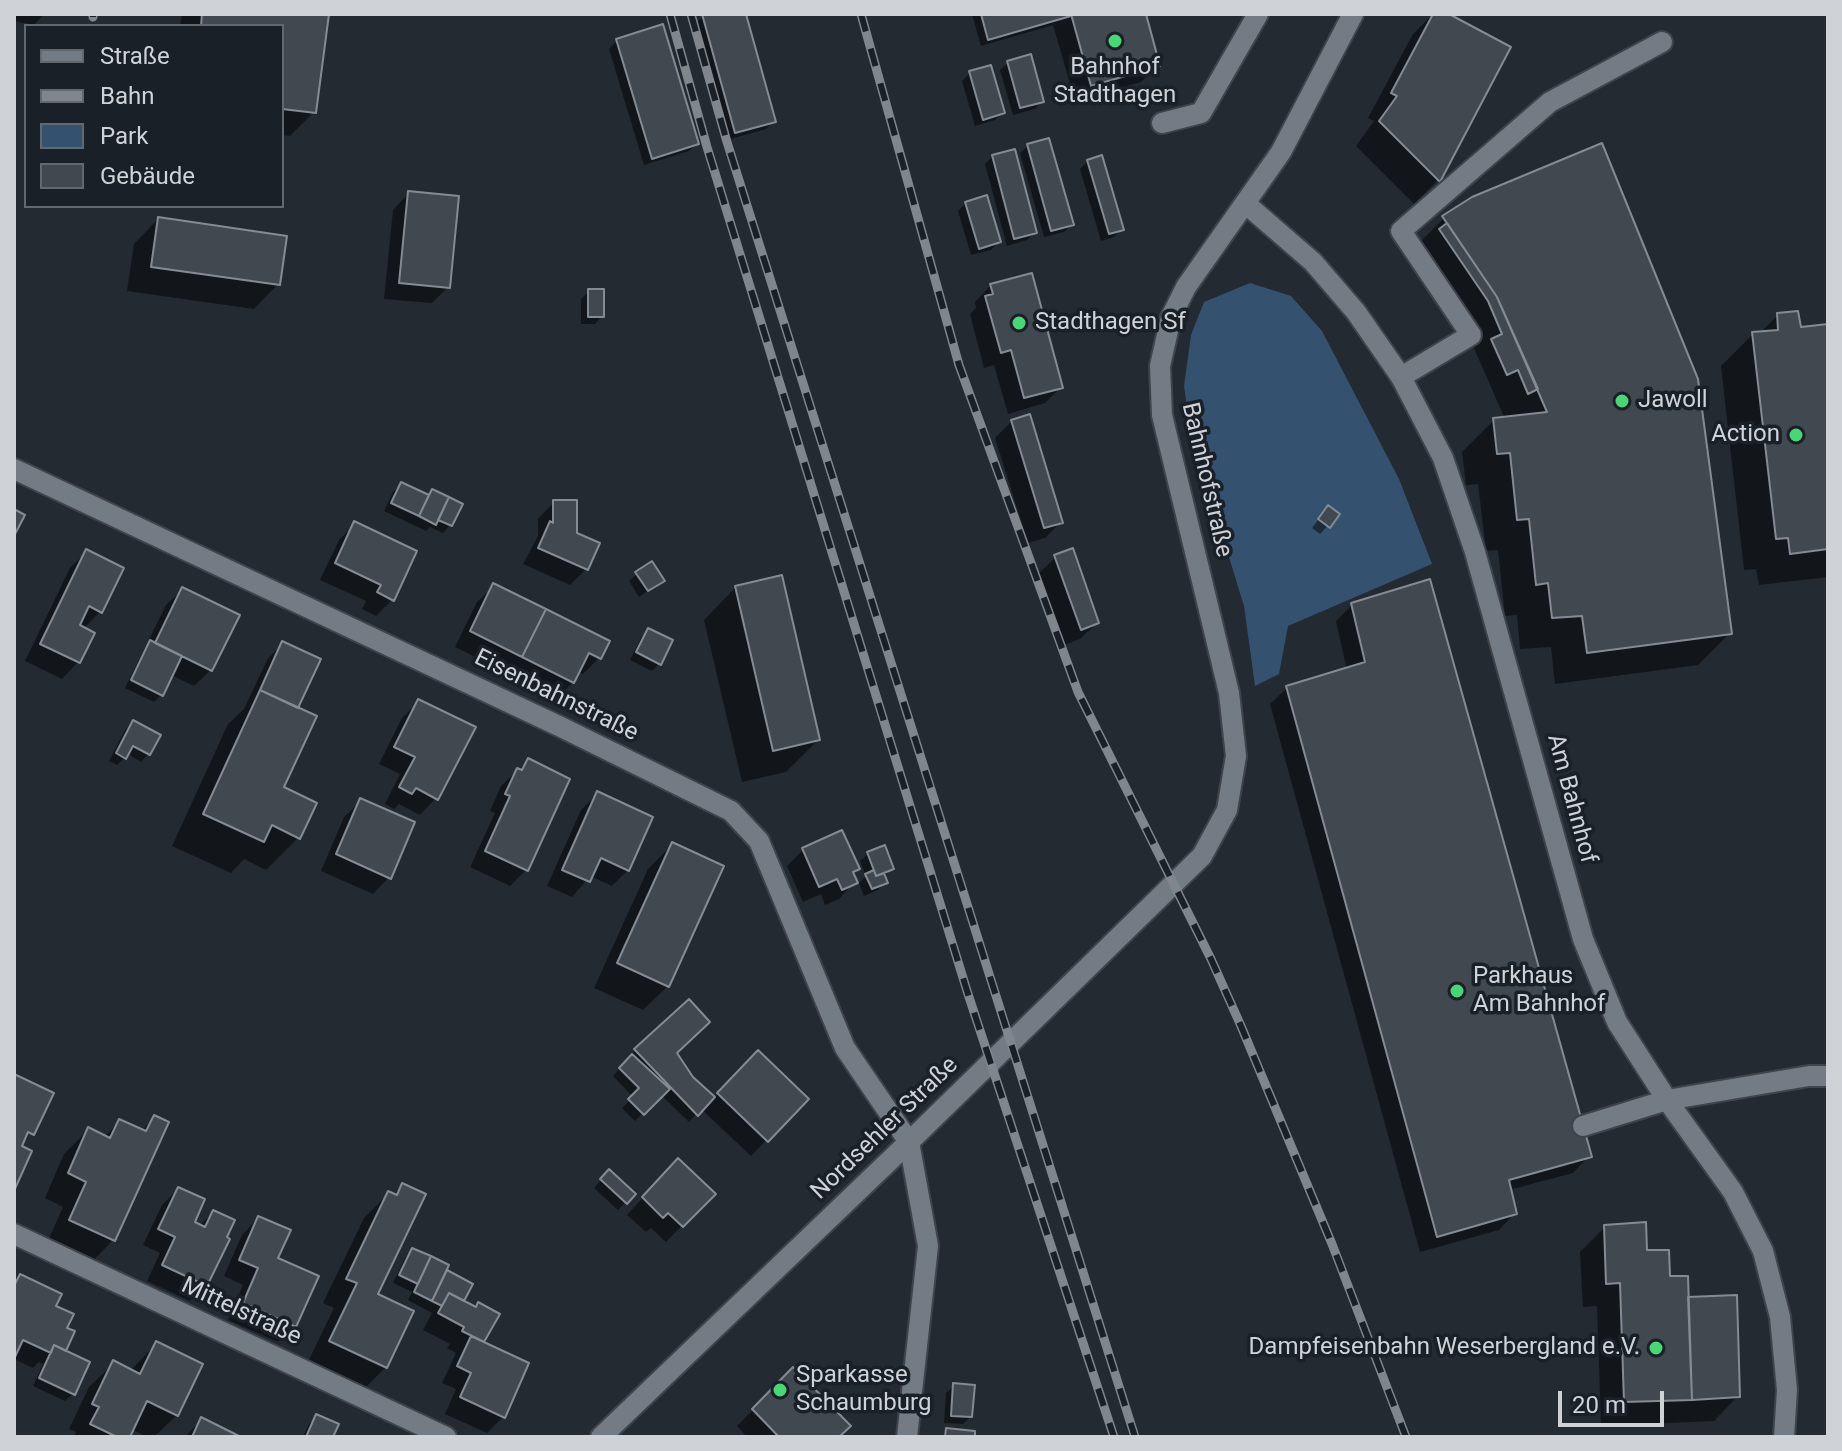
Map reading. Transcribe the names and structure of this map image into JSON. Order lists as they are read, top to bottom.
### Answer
{
  "streets": {
    "street": [
      "Bahnhofstraße",
      "Eisenbahnstraße",
      "Am Bahnhof",
      "Nordsehler Straße",
      "Mittelstraße"
    ]
  },
  "crossings": [
    ["Bahnhofstraße", "Am Bahnhof"],
    ["Bahnhofstraße", "Nordsehler Straße"],
    ["Eisenbahnstraße", "Nordsehler Straße"]
  ],
  "places": [
    "Bahnhof Stadthagen",
    "Stadthagen Sf",
    "Jawoll",
    "Action",
    "Parkhaus Am Bahnhof",
    "Dampfeisenbahn Weserbergland e.V.",
    "Sparkasse Schaumburg"
  ],
  "legend": [
    "Straße",
    "Bahn",
    "Park",
    "Gebäude"
  ],
  "scale_bar": "20 m"
}
